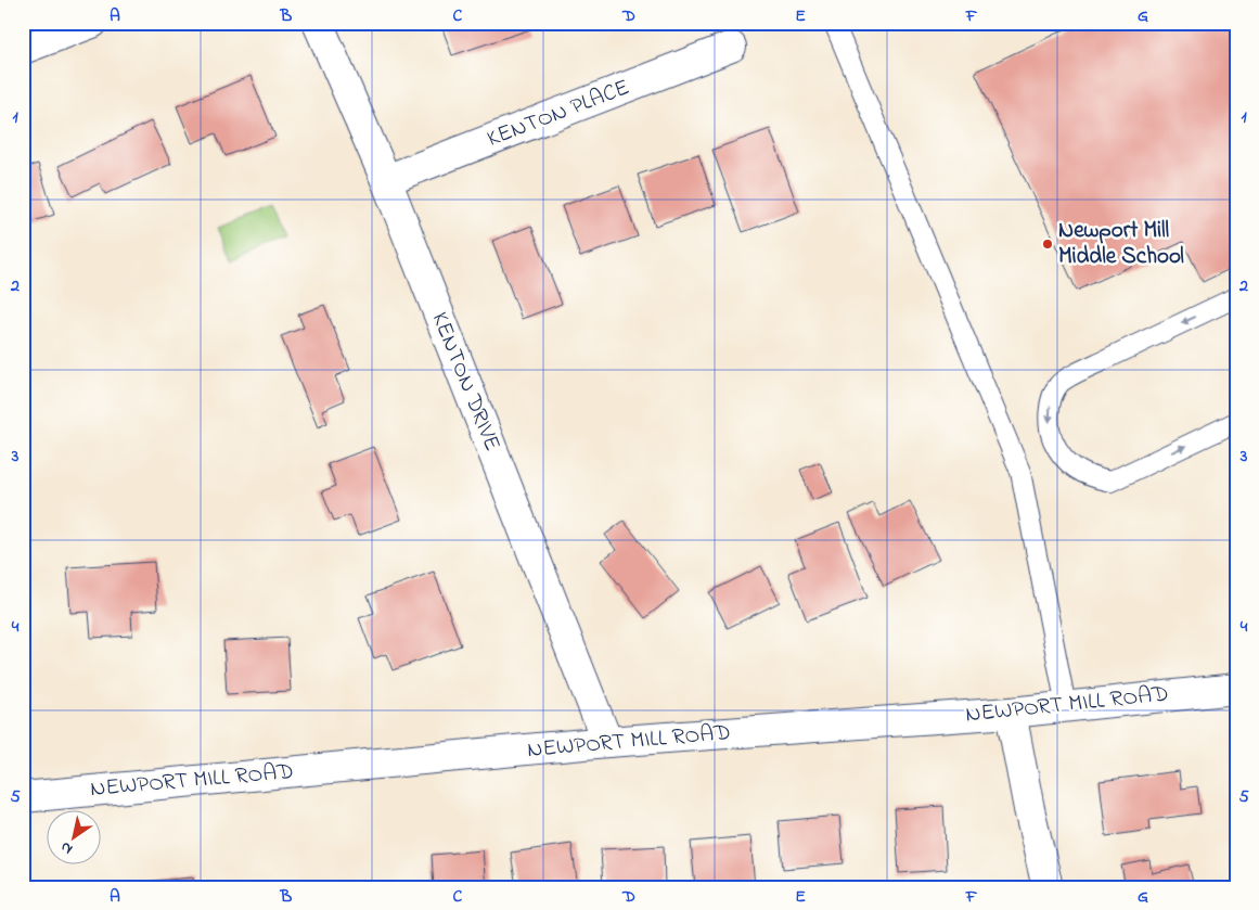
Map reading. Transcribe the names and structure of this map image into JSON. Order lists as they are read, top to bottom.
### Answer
{
  "streets": {
    "street": ["KENTON PLACE", "KENTON DRIVE", "NEWPORT MILL ROAD"]
  },
  "crossings": [
    ["KENTON PLACE", "KENTON DRIVE"],
    ["KENTON DRIVE", "NEWPORT MILL ROAD"]
  ],
  "places": ["Newport Mill Middle School"],
  "north": "bottom left",
  "grid": {
    "columns": [
      "A",
      "B",
      "C",
      "D",
      "E",
      "F",
      "G"
    ],
    "rows": [
      "1",
      "2",
      "3",
      "4",
      "5"
    ]
  }
}
